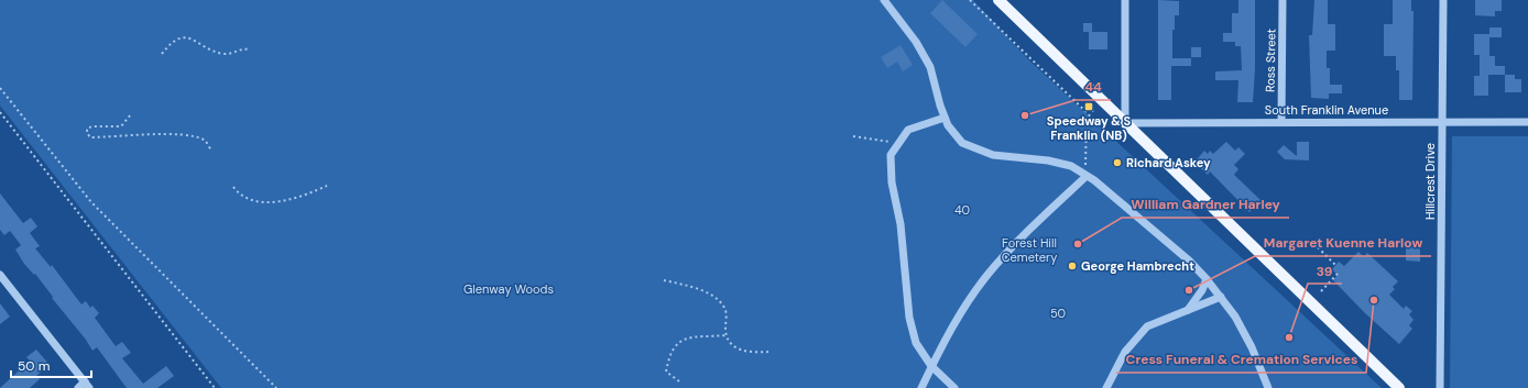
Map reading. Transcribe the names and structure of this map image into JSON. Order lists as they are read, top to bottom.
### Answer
{
  "streets": {
    "street": ["Ross Street", "South Franklin Avenue", "Hillcrest Drive"]
  },
  "crossings": [
    ["Ross Street", "South Franklin Avenue"],
    ["South Franklin Avenue", "Hillcrest Drive"]
  ],
  "parks": [
    "40",
    "Forest Hill Cemetery",
    "Glenway Woods",
    "50"
  ],
  "places": {
    "transit": ["Speedway & S Franklin (NB)"],
    "other": [
      "44",
      "Richard Askey",
      "William Gardner Harley",
      "George Hambrecht",
      "Margaret Kuenne Harlow",
      "Cress Funeral & Cremation Services",
      "39"
    ]
  },
  "scale_bar": "50 m"
}
